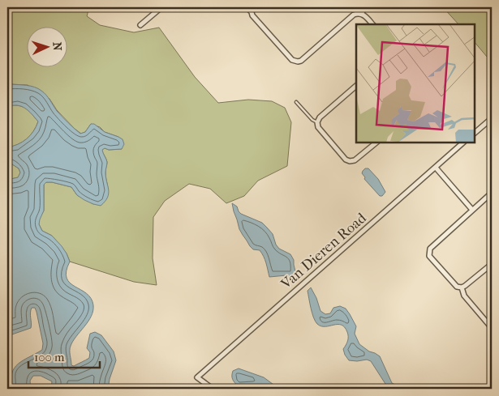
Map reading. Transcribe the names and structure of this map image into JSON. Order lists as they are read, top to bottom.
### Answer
{
  "streets": {
    "street": ["Van Dieren Road"]
  },
  "scale_bar": "100 m",
  "north": "right"
}
